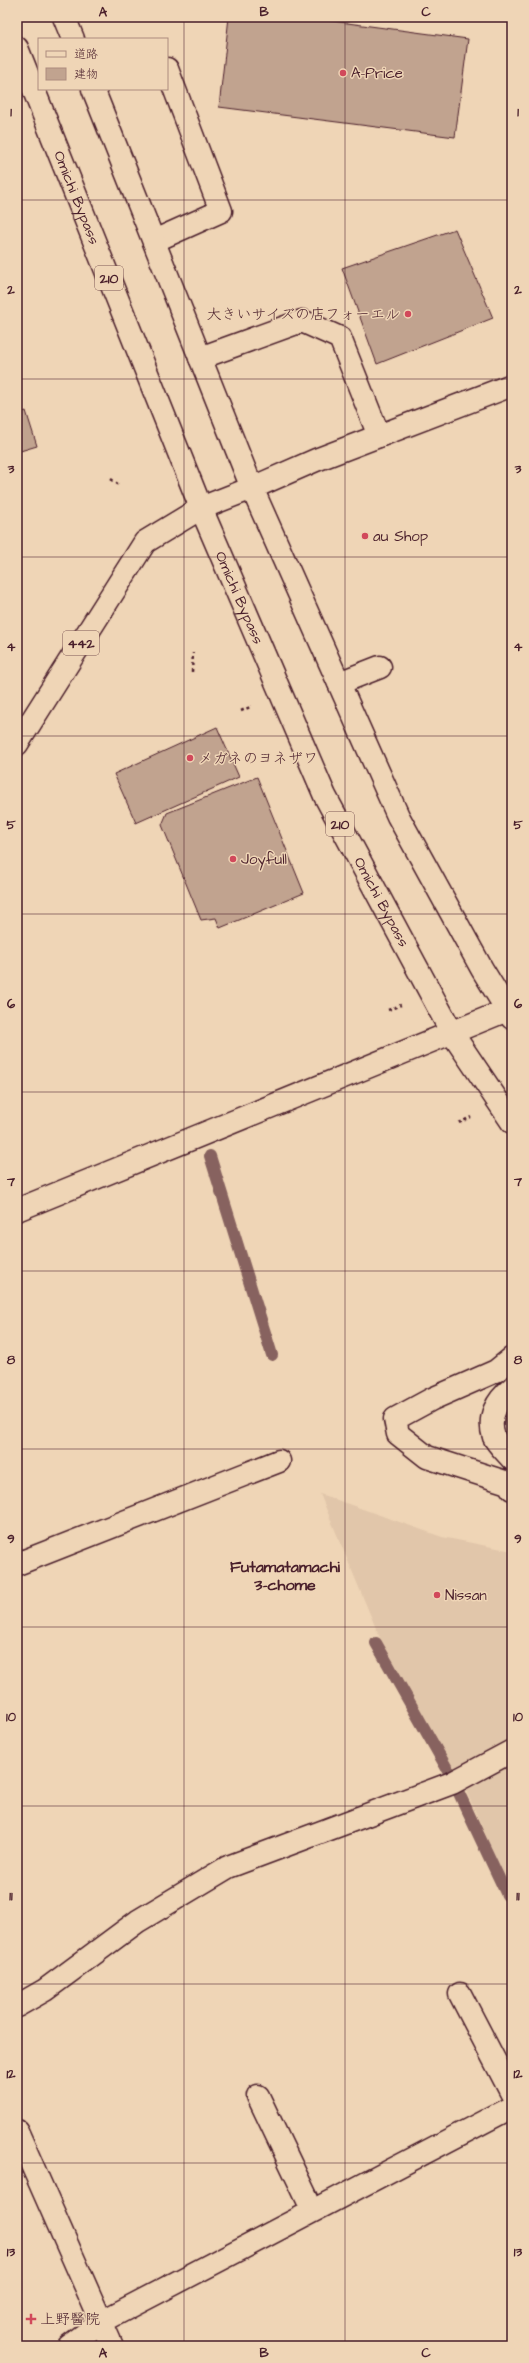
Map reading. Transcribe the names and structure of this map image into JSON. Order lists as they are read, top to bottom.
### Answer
{
  "streets": {
    "main road": ["Omichi Bypass", "210", "442"]
  },
  "crossings": [
    ["Omichi Bypass", "442"]
  ],
  "districts": ["Futamatamachi 3-chome"],
  "places": {
    "other": [
      "A-Price",
      "大きいサイズの店フォーエル",
      "au Shop",
      "メガネのヨネザワ",
      "Joyfull",
      "Nissan"
    ],
    "health": ["上野醫院"]
  },
  "legend": ["道路", "建物"],
  "grid": {
    "columns": ["A", "B", "C"],
    "rows": [
      "1",
      "2",
      "3",
      "4",
      "5",
      "6",
      "7",
      "8",
      "9",
      "10",
      "11",
      "12",
      "13"
    ]
  }
}
